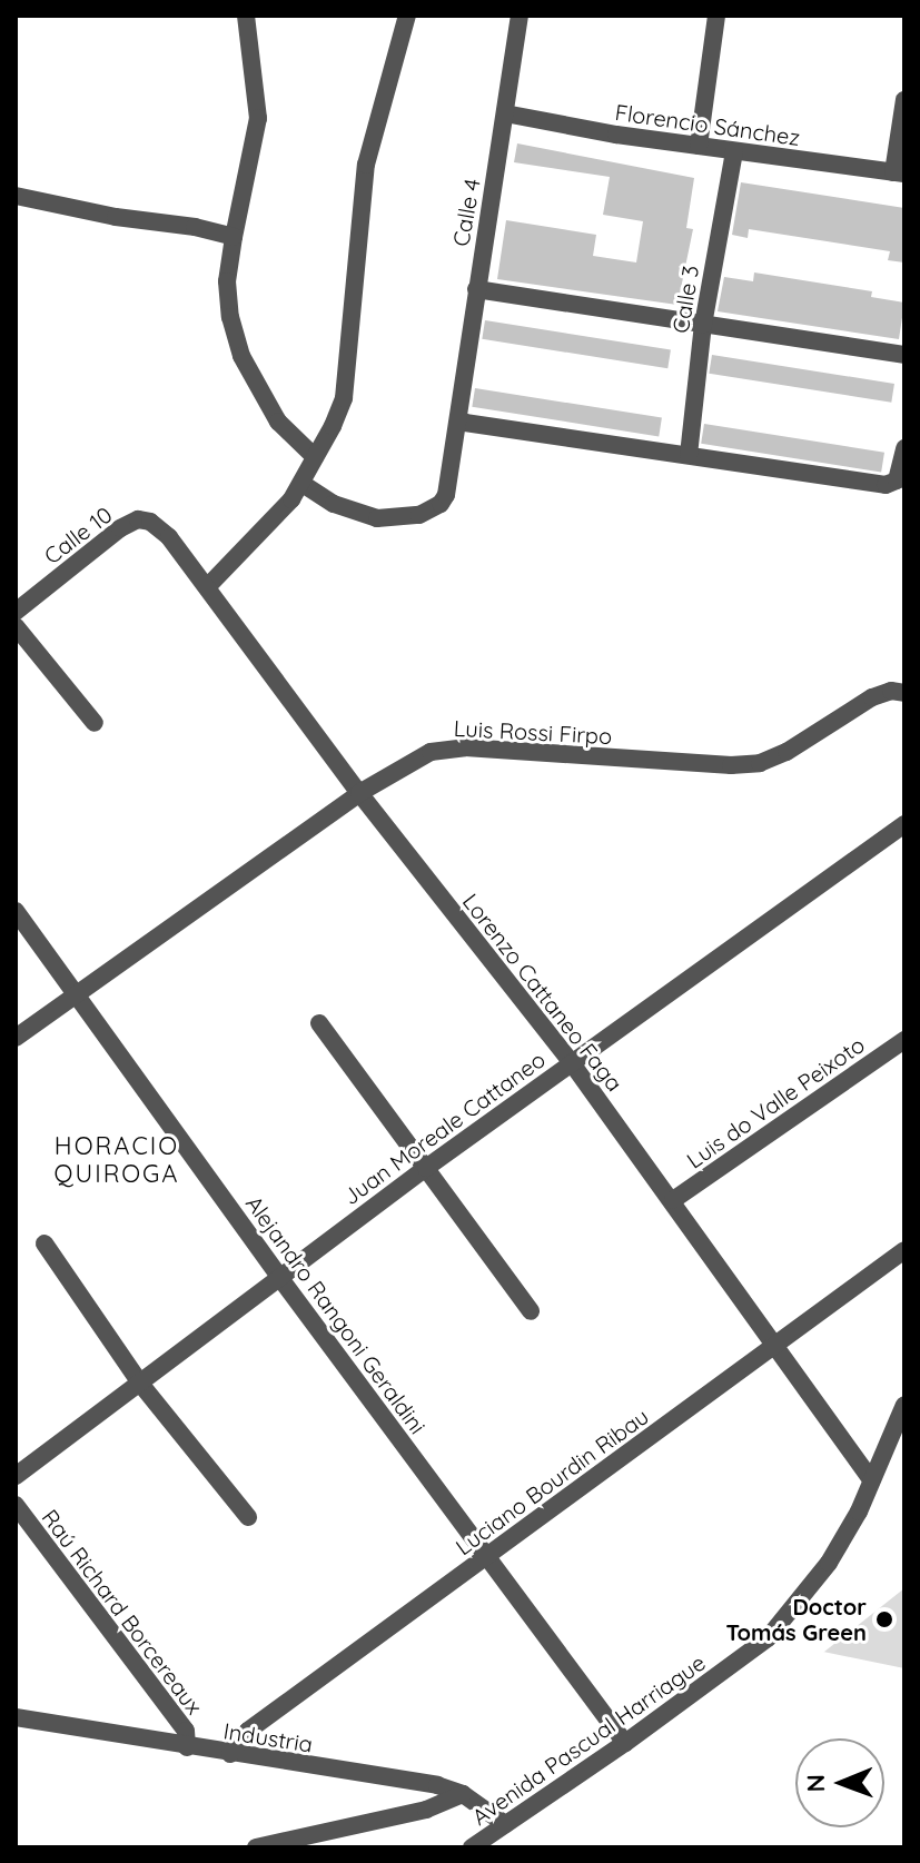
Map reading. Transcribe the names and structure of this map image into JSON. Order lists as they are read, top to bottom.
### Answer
{
  "streets": {
    "street": [
      "Florencio Sánchez",
      "Calle 4",
      "Calle 3",
      "Calle 10",
      "Luis Rossi Firpo",
      "Lorenzo Cattaneo Faga",
      "Luis do Valle Peixoto",
      "Juan Moreale Cattaneo",
      "Alejandro Rangoni Geraldini",
      "Luciano Bourdin Ribau",
      "Raú Richard Borcereaux",
      "Industria",
      "Avenida Pascual Harriague"
    ]
  },
  "crossings": [
    ["Florencio Sánchez", "Calle 4"],
    ["Florencio Sánchez", "Calle 3"],
    ["Calle 10", "Lorenzo Cattaneo Faga"],
    ["Luis Rossi Firpo", "Lorenzo Cattaneo Faga"],
    ["Luis Rossi Firpo", "Alejandro Rangoni Geraldini"],
    ["Lorenzo Cattaneo Faga", "Luis do Valle Peixoto"],
    ["Lorenzo Cattaneo Faga", "Juan Moreale Cattaneo"],
    ["Lorenzo Cattaneo Faga", "Luciano Bourdin Ribau"],
    ["Lorenzo Cattaneo Faga", "Avenida Pascual Harriague"],
    ["Juan Moreale Cattaneo", "Alejandro Rangoni Geraldini"],
    ["Alejandro Rangoni Geraldini", "Luciano Bourdin Ribau"],
    ["Alejandro Rangoni Geraldini", "Avenida Pascual Harriague"],
    ["Luciano Bourdin Ribau", "Industria"],
    ["Raú Richard Borcereaux", "Industria"],
    ["Industria", "Avenida Pascual Harriague"]
  ],
  "districts": ["HORACIO QUIROGA"],
  "places": ["Doctor Tomás Green"],
  "north": "left"
}
